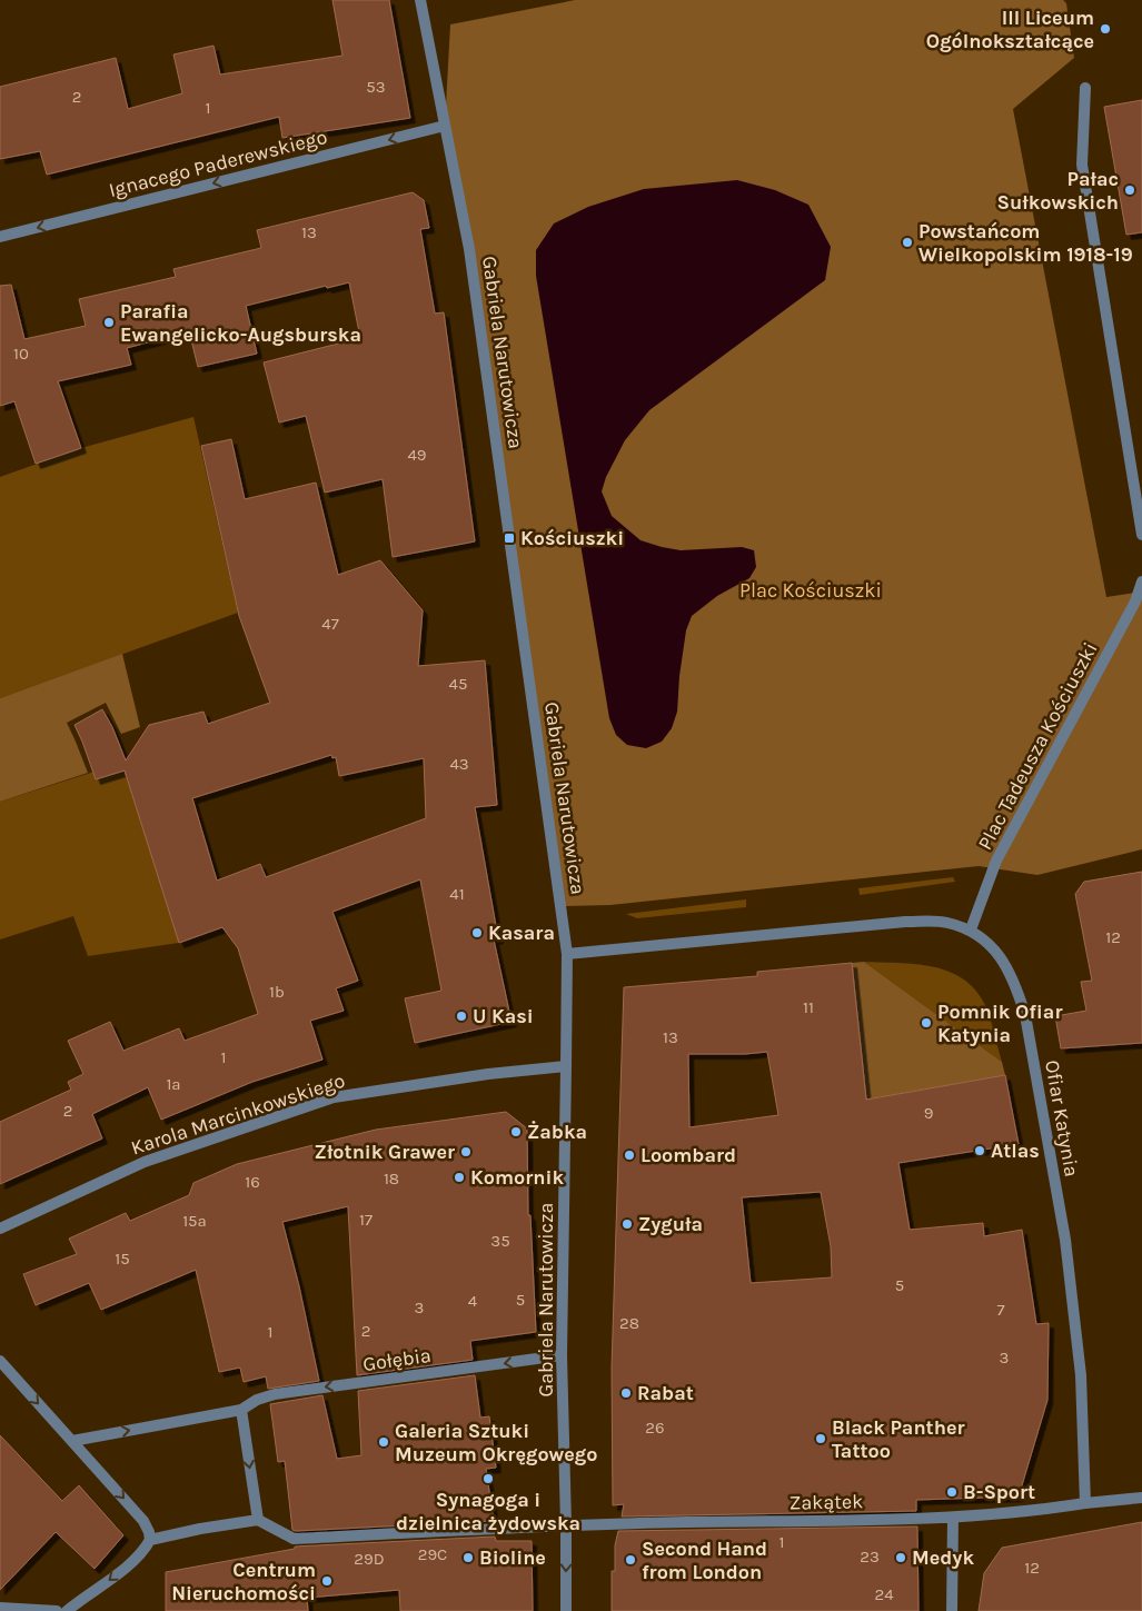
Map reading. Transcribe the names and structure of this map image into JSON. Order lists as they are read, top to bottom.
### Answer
{
  "streets": {
    "street": [
      "Ignacego Paderewskiego",
      "Gabriela Narutowicza",
      "Plac Tadeusza Kościuszki",
      "Karola Marcinkowskiego",
      "Ofiar Katynia",
      "Gołębia",
      "Zakątek"
    ]
  },
  "crossings": [
    ["Ignacego Paderewskiego", "Gabriela Narutowicza"],
    ["Gabriela Narutowicza", "Karola Marcinkowskiego"],
    ["Gabriela Narutowicza", "Ofiar Katynia"],
    ["Gabriela Narutowicza", "Gołębia"],
    ["Gabriela Narutowicza", "Zakątek"],
    ["Plac Tadeusza Kościuszki", "Ofiar Katynia"],
    ["Ofiar Katynia", "Zakątek"]
  ],
  "one_way": ["Ignacego Paderewskiego"],
  "parks": ["Plac Kościuszki"],
  "places": {
    "other": [
      "III Liceum Ogólnokształcące",
      "Pałac Sułkowskich",
      "Powstańcom Wielkopolskim 1918-19",
      "Parafia Ewangelicko-Augsburska",
      "Kasara",
      "U Kasi",
      "Pomnik Ofiar Katynia",
      "Żabka",
      "Atlas",
      "Złotnik Grawer",
      "Loombard",
      "Komornik",
      "Zyguła",
      "Rabat",
      "Black Panther Tattoo",
      "Galeria Sztuki Muzeum Okręgowego",
      "Synagoga i dzielnica żydowska",
      "B-Sport",
      "Bioline",
      "Medyk",
      "Second Hand from London",
      "Centrum Nieruchomości"
    ],
    "transit": ["Kościuszki"]
  },
  "house_numbers": [
    "53",
    "2",
    "1",
    "13",
    "10",
    "49",
    "47",
    "45",
    "43",
    "41",
    "12",
    "1b",
    "11",
    "13",
    "1",
    "1a",
    "2",
    "9",
    "18",
    "16",
    "17",
    "15a",
    "35",
    "15",
    "5",
    "5",
    "4",
    "3",
    "7",
    "28",
    "2",
    "1",
    "3",
    "26",
    "1",
    "29C",
    "23",
    "29D",
    "12",
    "24"
  ]
}
